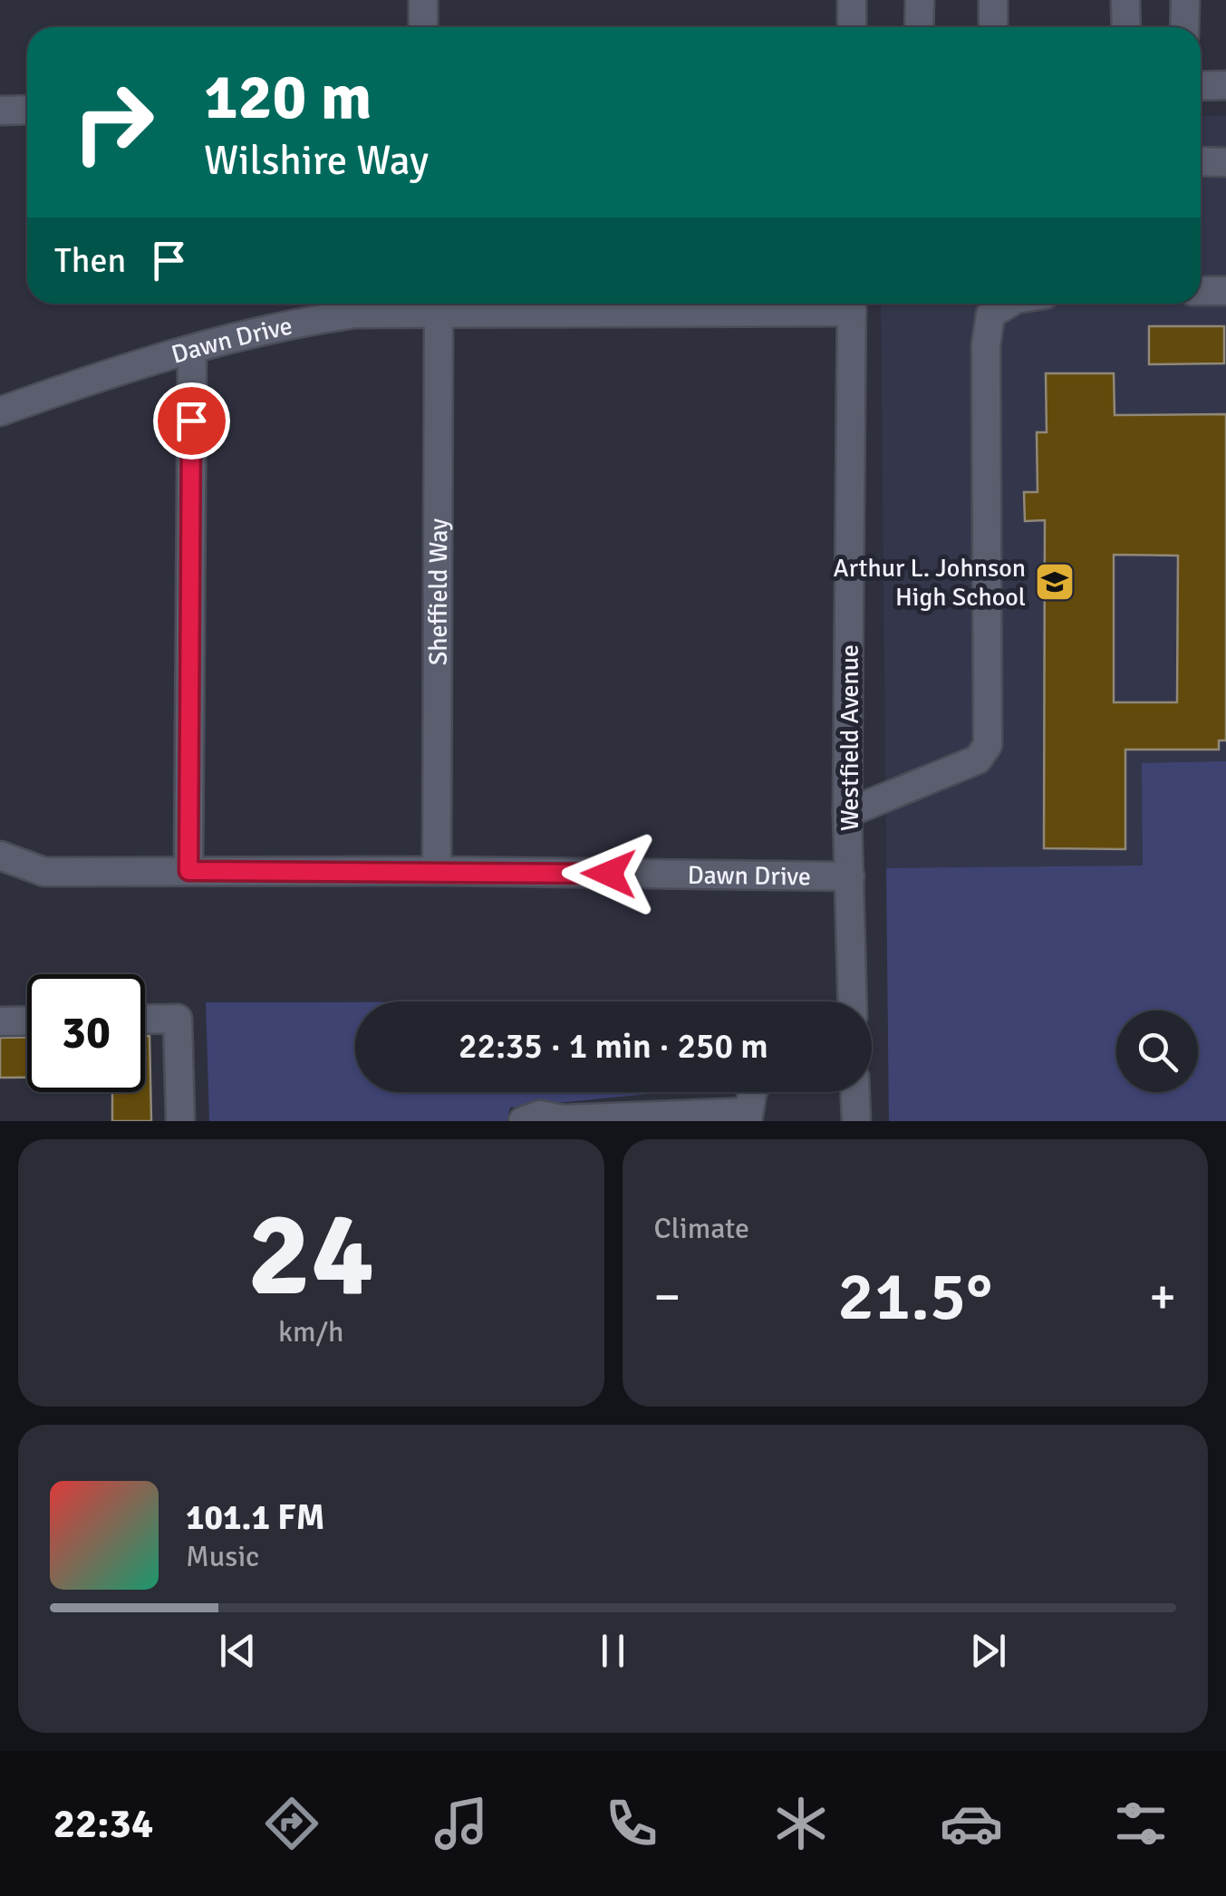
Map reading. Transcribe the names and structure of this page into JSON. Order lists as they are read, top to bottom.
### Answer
{
  "streets": {
    "street": ["Dawn Drive", "Sheffield Way", "Westfield Avenue"]
  },
  "crossings": [
    ["Dawn Drive", "Sheffield Way"],
    ["Dawn Drive", "Westfield Avenue"]
  ],
  "places": {
    "school or university": ["Arthur L. Johnson High School"]
  },
  "page": {
    "turn": ["120 m", "Wilshire Way"],
    "then": "Then",
    "limit": "30",
    "trip": "22:35 · 1 min · 250 m",
    "tile": [
      ["24", "km/h"],
      "Climate"
    ],
    "heat": ["−", "21.5°", "+"],
    "song": ["101.1 FM", "Music"],
    "tabs": "22:34"
  }
}
